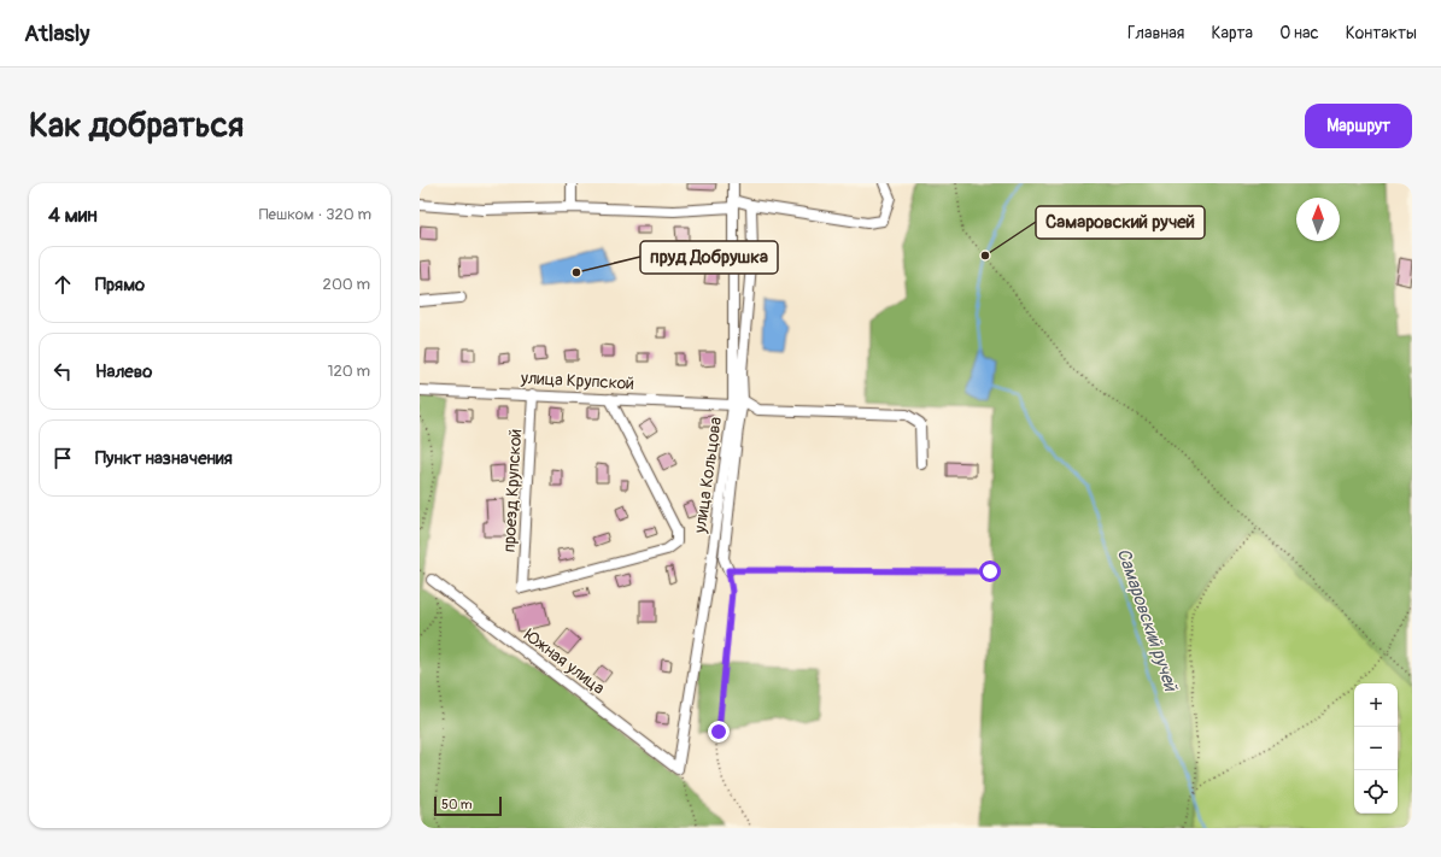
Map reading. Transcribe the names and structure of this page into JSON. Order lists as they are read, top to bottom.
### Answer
{
  "streets": {
    "street": [
      "улица Крупской",
      "улица Кольцова",
      "проезд Крупской",
      "Южная улица"
    ]
  },
  "crossings": [
    ["улица Крупской", "улица Кольцова"],
    ["улица Крупской", "проезд Крупской"],
    ["улица Кольцова", "Южная улица"]
  ],
  "water": ["Самаровский ручей"],
  "places": ["Самаровский ручей", "пруд Добрушка"],
  "scale_bar": "50 m",
  "north": "top",
  "page": {
    "header": "Atlasly",
    "nav": [
      "Главная",
      "Карта",
      "О нас",
      "Контакты"
    ],
    "buttons": "Маршрут",
    "title": "Как добраться",
    "heading": ["4 мин", "Пешком · 320 m"],
    "list": [
      ["Прямо", "200 m"],
      ["Налево", "120 m"],
      "Пункт назначения"
    ],
    "map_buttons": ["+", "−"],
    "scale": "50 m"
  }
}
